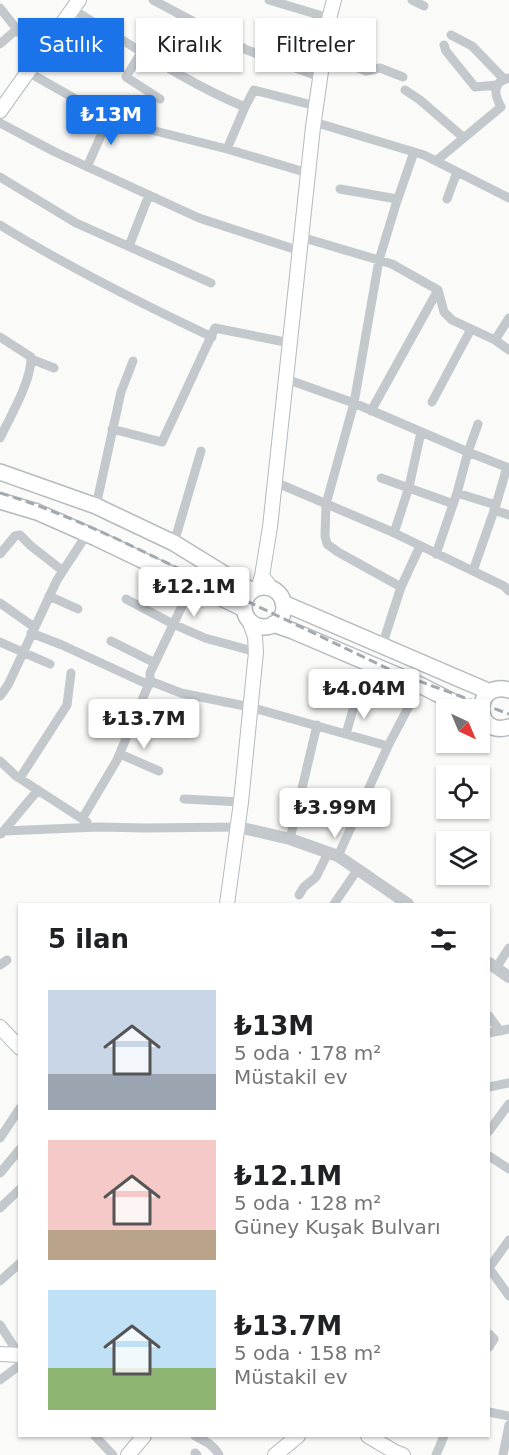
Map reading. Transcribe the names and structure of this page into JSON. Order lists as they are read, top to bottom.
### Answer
{
  "north": "bottom right",
  "page": {
    "chip": ["Satılık", "Kiralık", "Filtreler"],
    "price": [
      "₺13M",
      "₺12.1M",
      "₺4.04M",
      "₺13.7M",
      "₺3.99M"
    ],
    "heading": "5 ilan",
    "list": [
      {
        "name": "₺13M",
        "note": "5 oda · 178 m² · Müstakil ev"
      },
      {
        "name": "₺12.1M",
        "note": "5 oda · 128 m² · Güney Kuşak Bulvarı"
      },
      {
        "name": "₺13.7M",
        "note": "5 oda · 158 m² · Müstakil ev"
      }
    ]
  }
}
